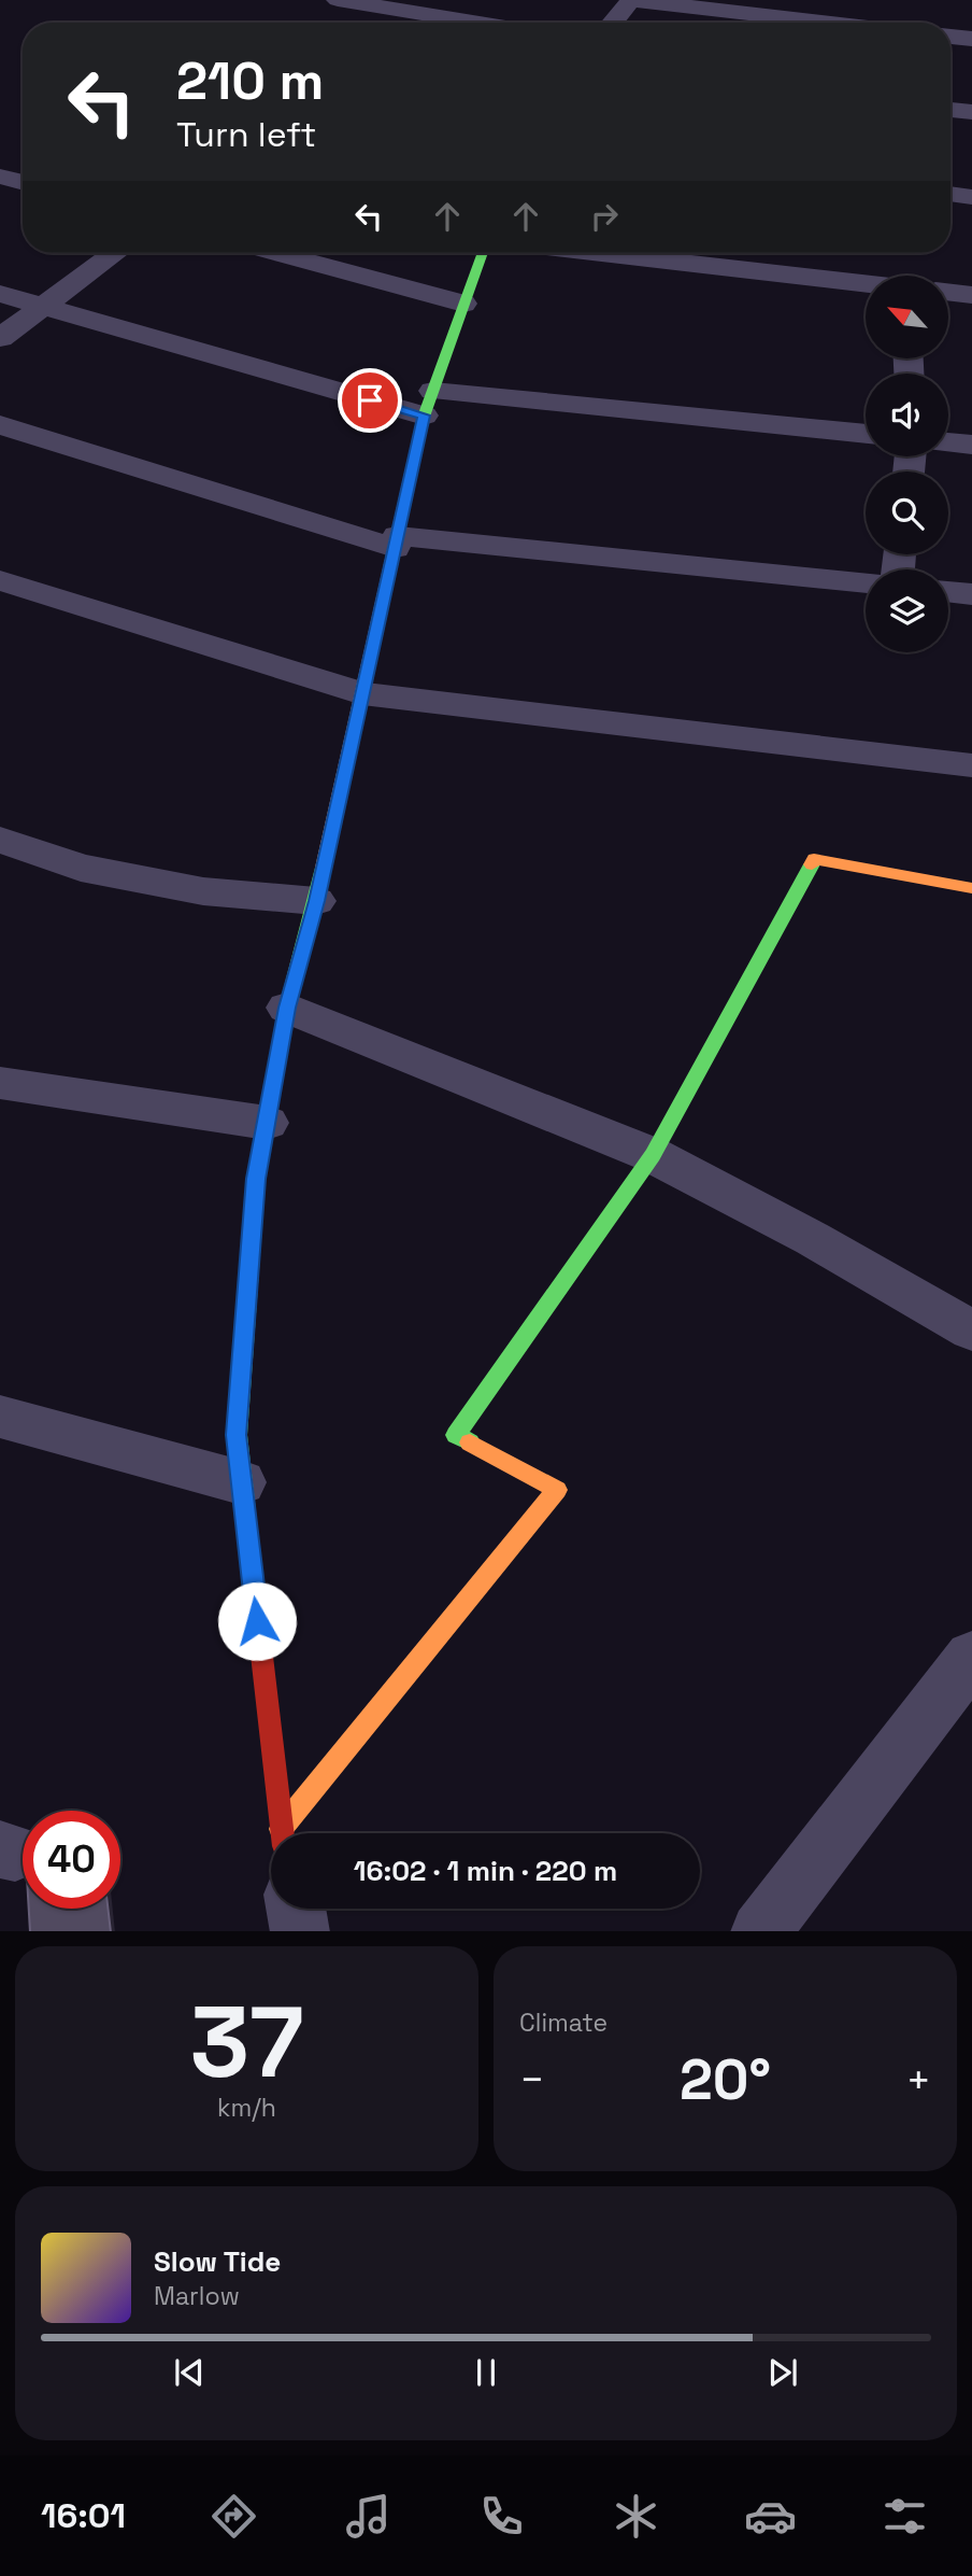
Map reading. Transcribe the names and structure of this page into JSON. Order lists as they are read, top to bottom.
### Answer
{
  "north": "top left",
  "page": {
    "turn": ["210 m", "Turn left"],
    "limit": "40",
    "trip": "16:02 · 1 min · 220 m",
    "tile": [
      ["37", "km/h"],
      "Climate"
    ],
    "heat": ["−", "20°", "+"],
    "song": ["Slow Tide", "Marlow"],
    "tabs": "16:01"
  }
}
